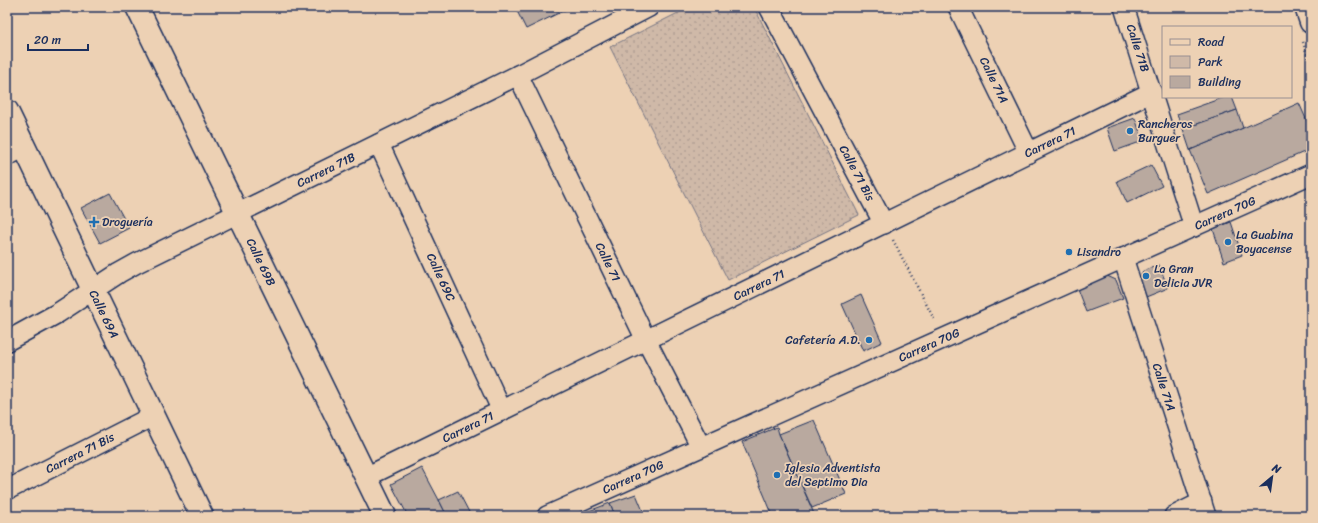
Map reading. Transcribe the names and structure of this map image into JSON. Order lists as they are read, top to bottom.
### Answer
{
  "streets": {
    "street": [
      "Calle 71B",
      "Calle 71A",
      "Carrera 71",
      "Carrera 71B",
      "Calle 71 Bis",
      "Carrera 70G",
      "Calle 69B",
      "Calle 71",
      "Calle 69C",
      "Calle 69A",
      "Carrera 71 Bis"
    ]
  },
  "crossings": [
    ["Calle 71B", "Carrera 71"],
    ["Calle 71B", "Carrera 70G"],
    ["Calle 71A", "Carrera 71"],
    ["Calle 71A", "Carrera 70G"],
    ["Carrera 71", "Calle 71 Bis"],
    ["Carrera 71", "Calle 69B"],
    ["Carrera 71", "Calle 71"],
    ["Carrera 71", "Calle 69C"],
    ["Carrera 71B", "Calle 69B"],
    ["Carrera 71B", "Calle 71"],
    ["Carrera 71B", "Calle 69C"],
    ["Carrera 71B", "Calle 69A"],
    ["Carrera 70G", "Calle 71"],
    ["Calle 69A", "Carrera 71 Bis"]
  ],
  "places": {
    "other": [
      "Rancheros Burguer",
      "La Guabina Boyacense",
      "Lisandro",
      "La Gran Delicia JVR",
      "Cafetería A.D.",
      "Iglesia Adventista del Septimo Dia"
    ],
    "health": ["Droguería"]
  },
  "legend": ["Road", "Park", "Building"],
  "scale_bar": "20 m",
  "north": "top right"
}
